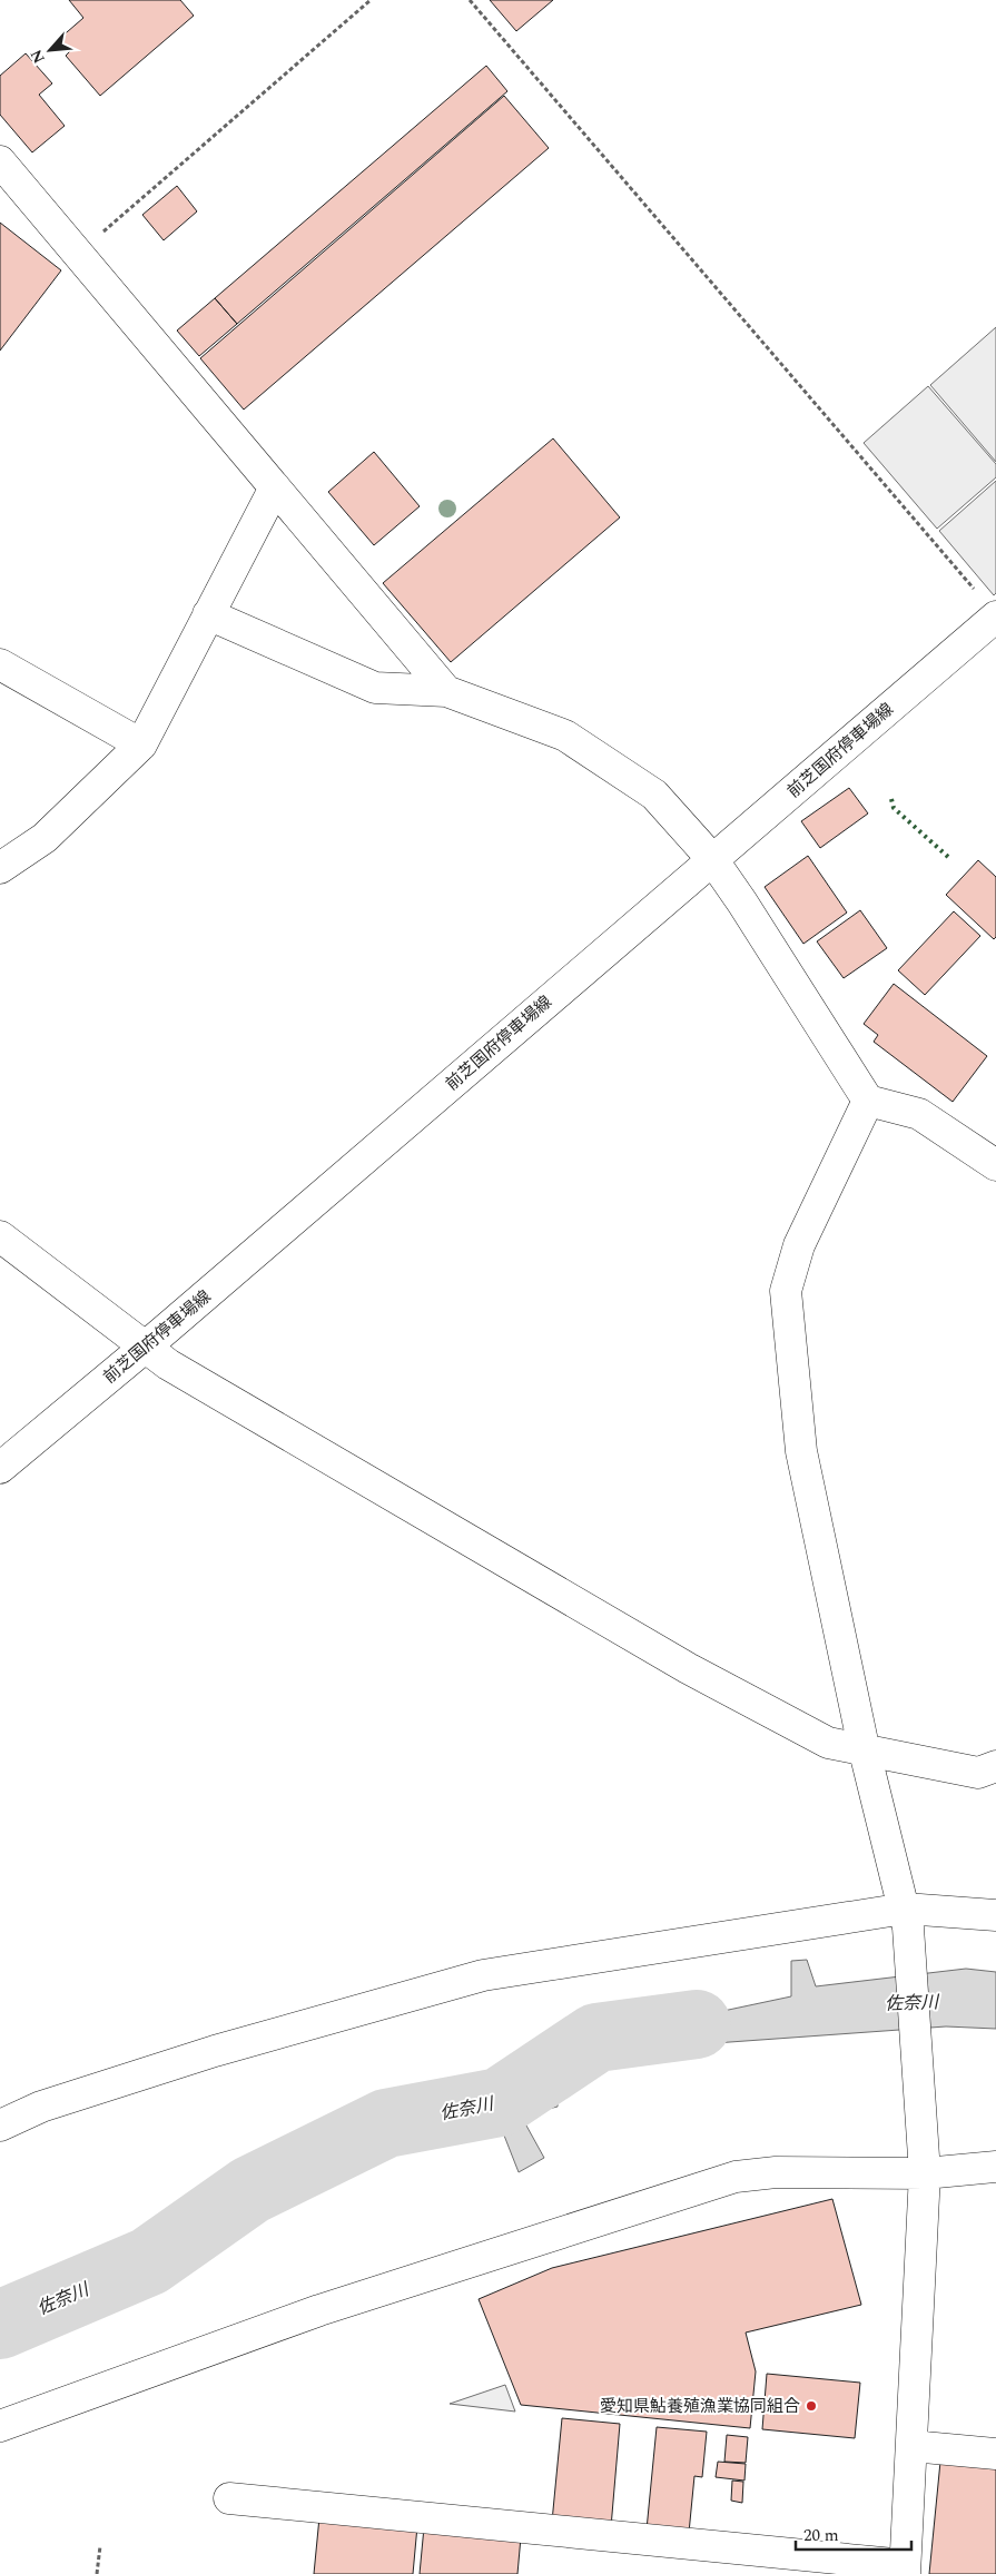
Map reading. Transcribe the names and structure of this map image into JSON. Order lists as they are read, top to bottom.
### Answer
{
  "streets": {
    "street": ["前芝国府停車場線"]
  },
  "water": ["佐奈川"],
  "places": ["愛知県鮎養殖漁業協同組合"],
  "scale_bar": "20 m",
  "north": "bottom left"
}
